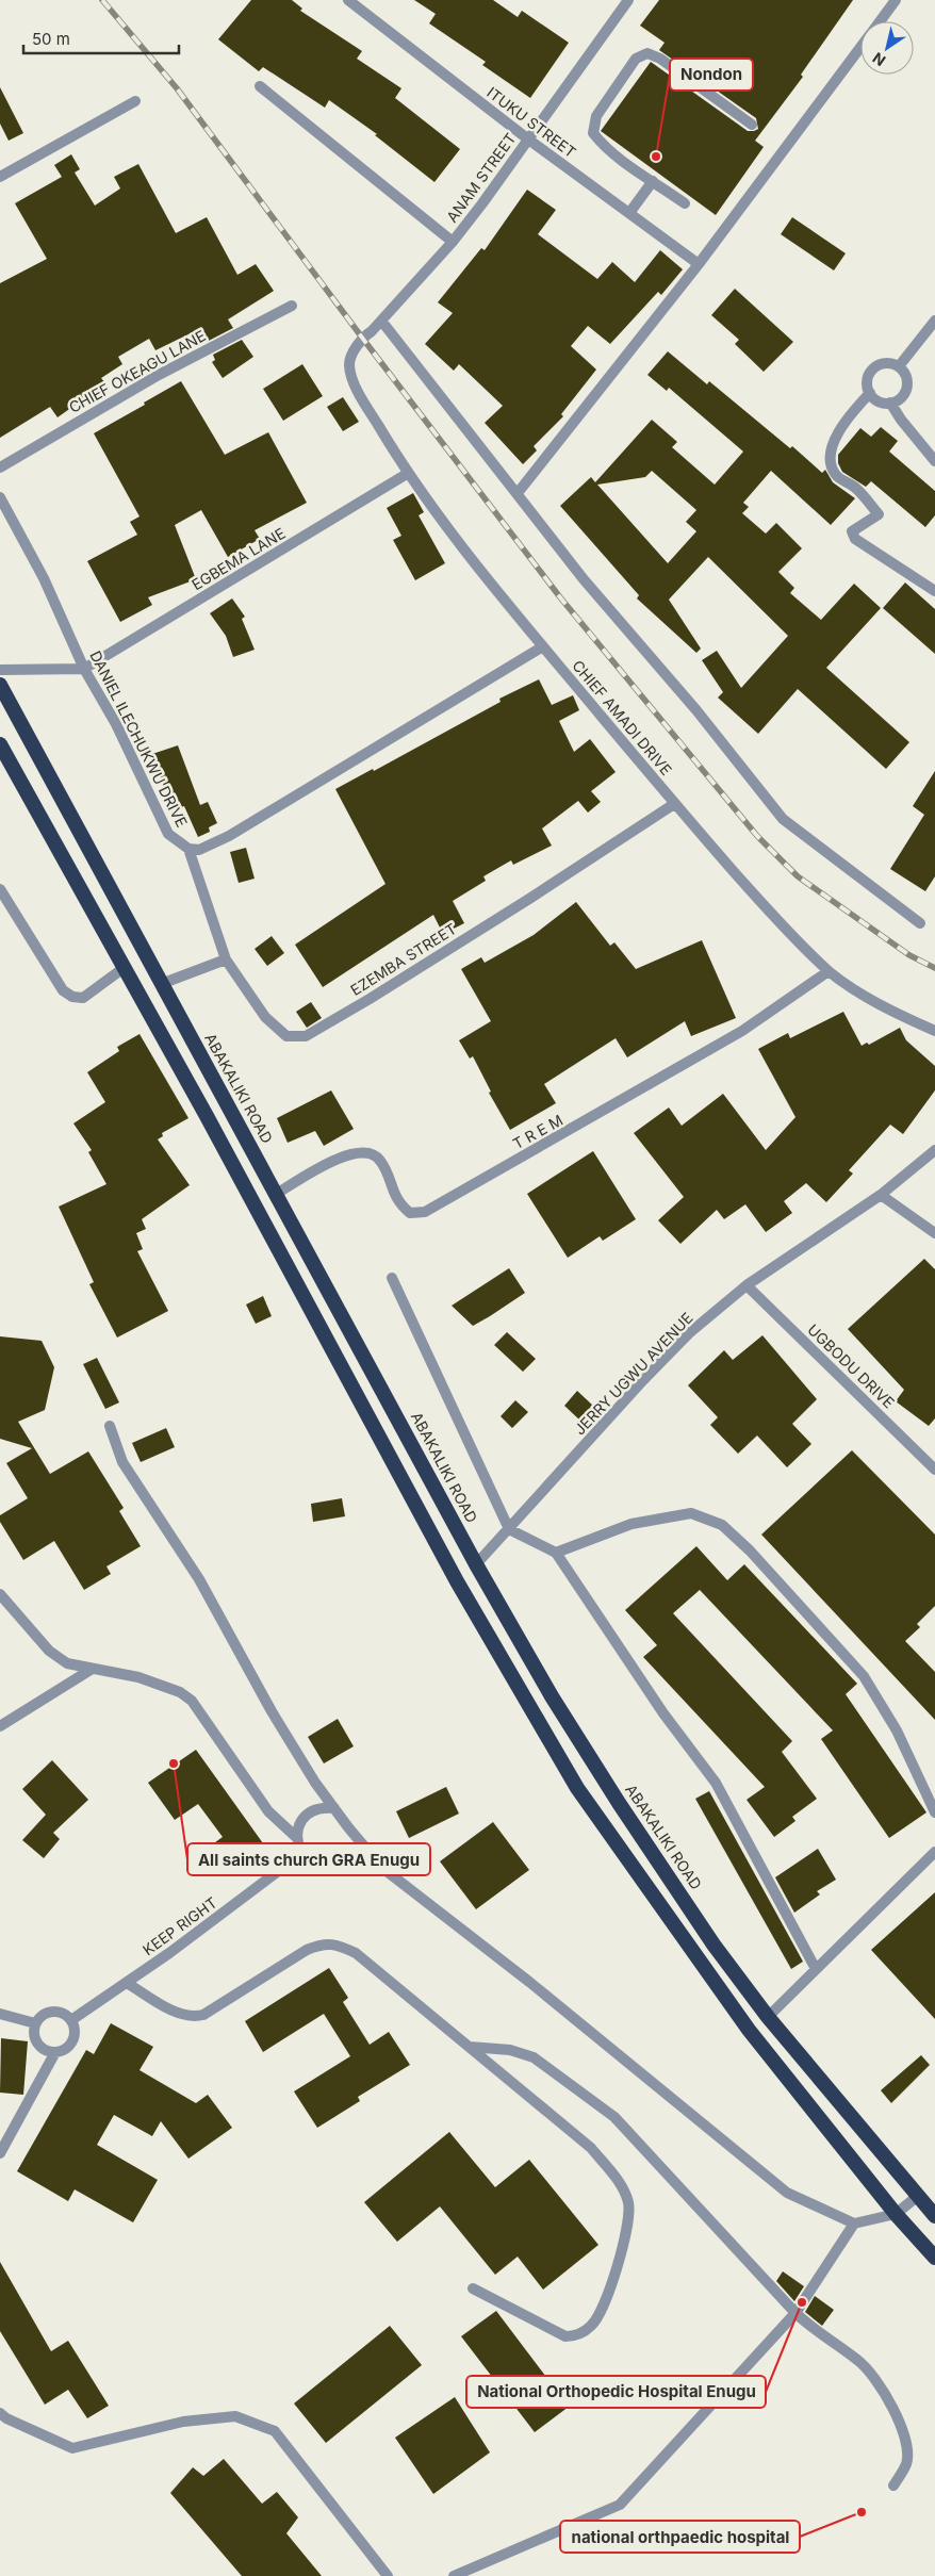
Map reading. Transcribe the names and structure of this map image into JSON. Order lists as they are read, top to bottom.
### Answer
{
  "streets": {
    "highway": ["ABAKALIKI ROAD"],
    "street": [
      "ITUKU STREET",
      "ANAM STREET",
      "CHIEF OKEAGU LANE",
      "EGBEMA LANE",
      "CHIEF AMADI DRIVE",
      "DANIEL ILECHUKWU DRIVE",
      "EZEMBA STREET",
      "T R E M",
      "UGBODU DRIVE",
      "JERRY UGWU AVENUE",
      "KEEP RIGHT"
    ]
  },
  "crossings": [
    ["ITUKU STREET", "ANAM STREET"],
    ["ANAM STREET", "CHIEF AMADI DRIVE"],
    ["EGBEMA LANE", "CHIEF AMADI DRIVE"],
    ["EGBEMA LANE", "DANIEL ILECHUKWU DRIVE"],
    ["CHIEF AMADI DRIVE", "EZEMBA STREET"],
    ["CHIEF AMADI DRIVE", "T R E M"],
    ["DANIEL ILECHUKWU DRIVE", "EZEMBA STREET"],
    ["ABAKALIKI ROAD", "T R E M"],
    ["ABAKALIKI ROAD", "JERRY UGWU AVENUE"],
    ["UGBODU DRIVE", "JERRY UGWU AVENUE"]
  ],
  "places": [
    "Nondon",
    "All saints church GRA Enugu",
    "National Orthopedic Hospital Enugu",
    "national orthpaedic hospital"
  ],
  "scale_bar": "50 m",
  "north": "bottom left"
}
